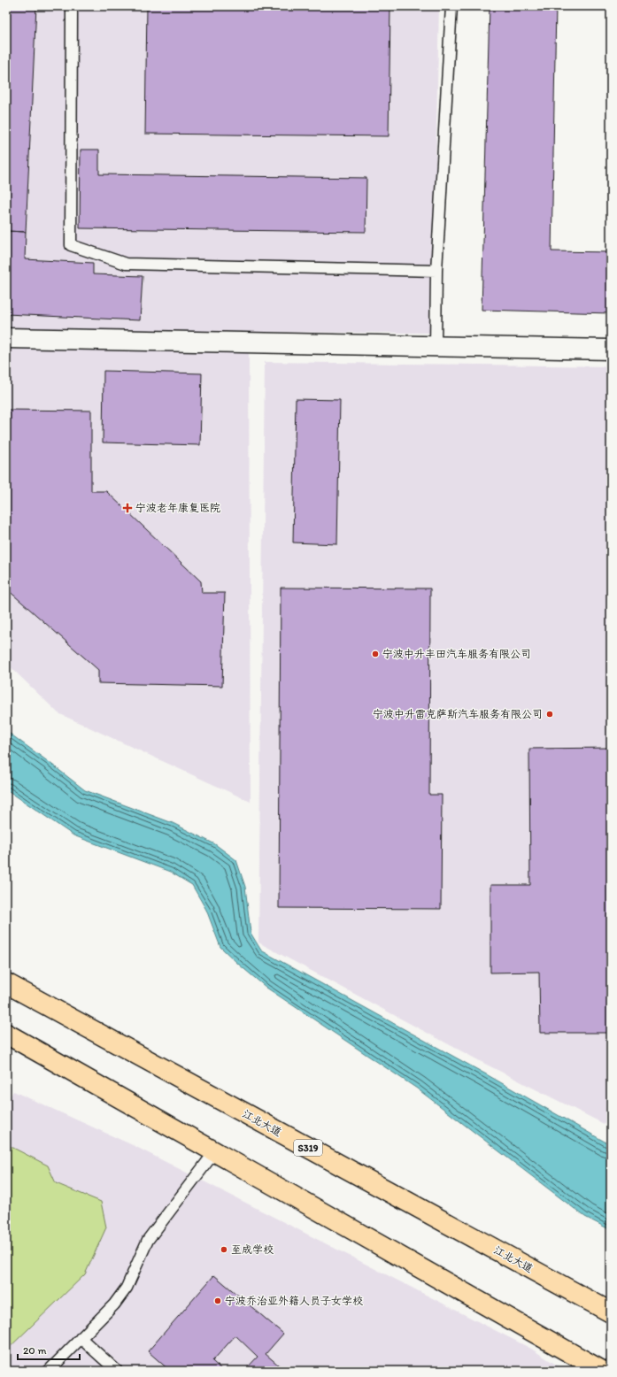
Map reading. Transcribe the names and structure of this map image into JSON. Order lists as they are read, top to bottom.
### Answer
{
  "streets": {
    "main road": ["江北大道", "S319"]
  },
  "places": {
    "health": ["宁波老年康复医院"],
    "other": [
      "宁波中升丰田汽车服务有限公司",
      "宁波中升雷克萨斯汽车服务有限公司",
      "至成学校",
      "宁波乔治亚外籍人员子女学校"
    ]
  },
  "scale_bar": "20 m"
}
